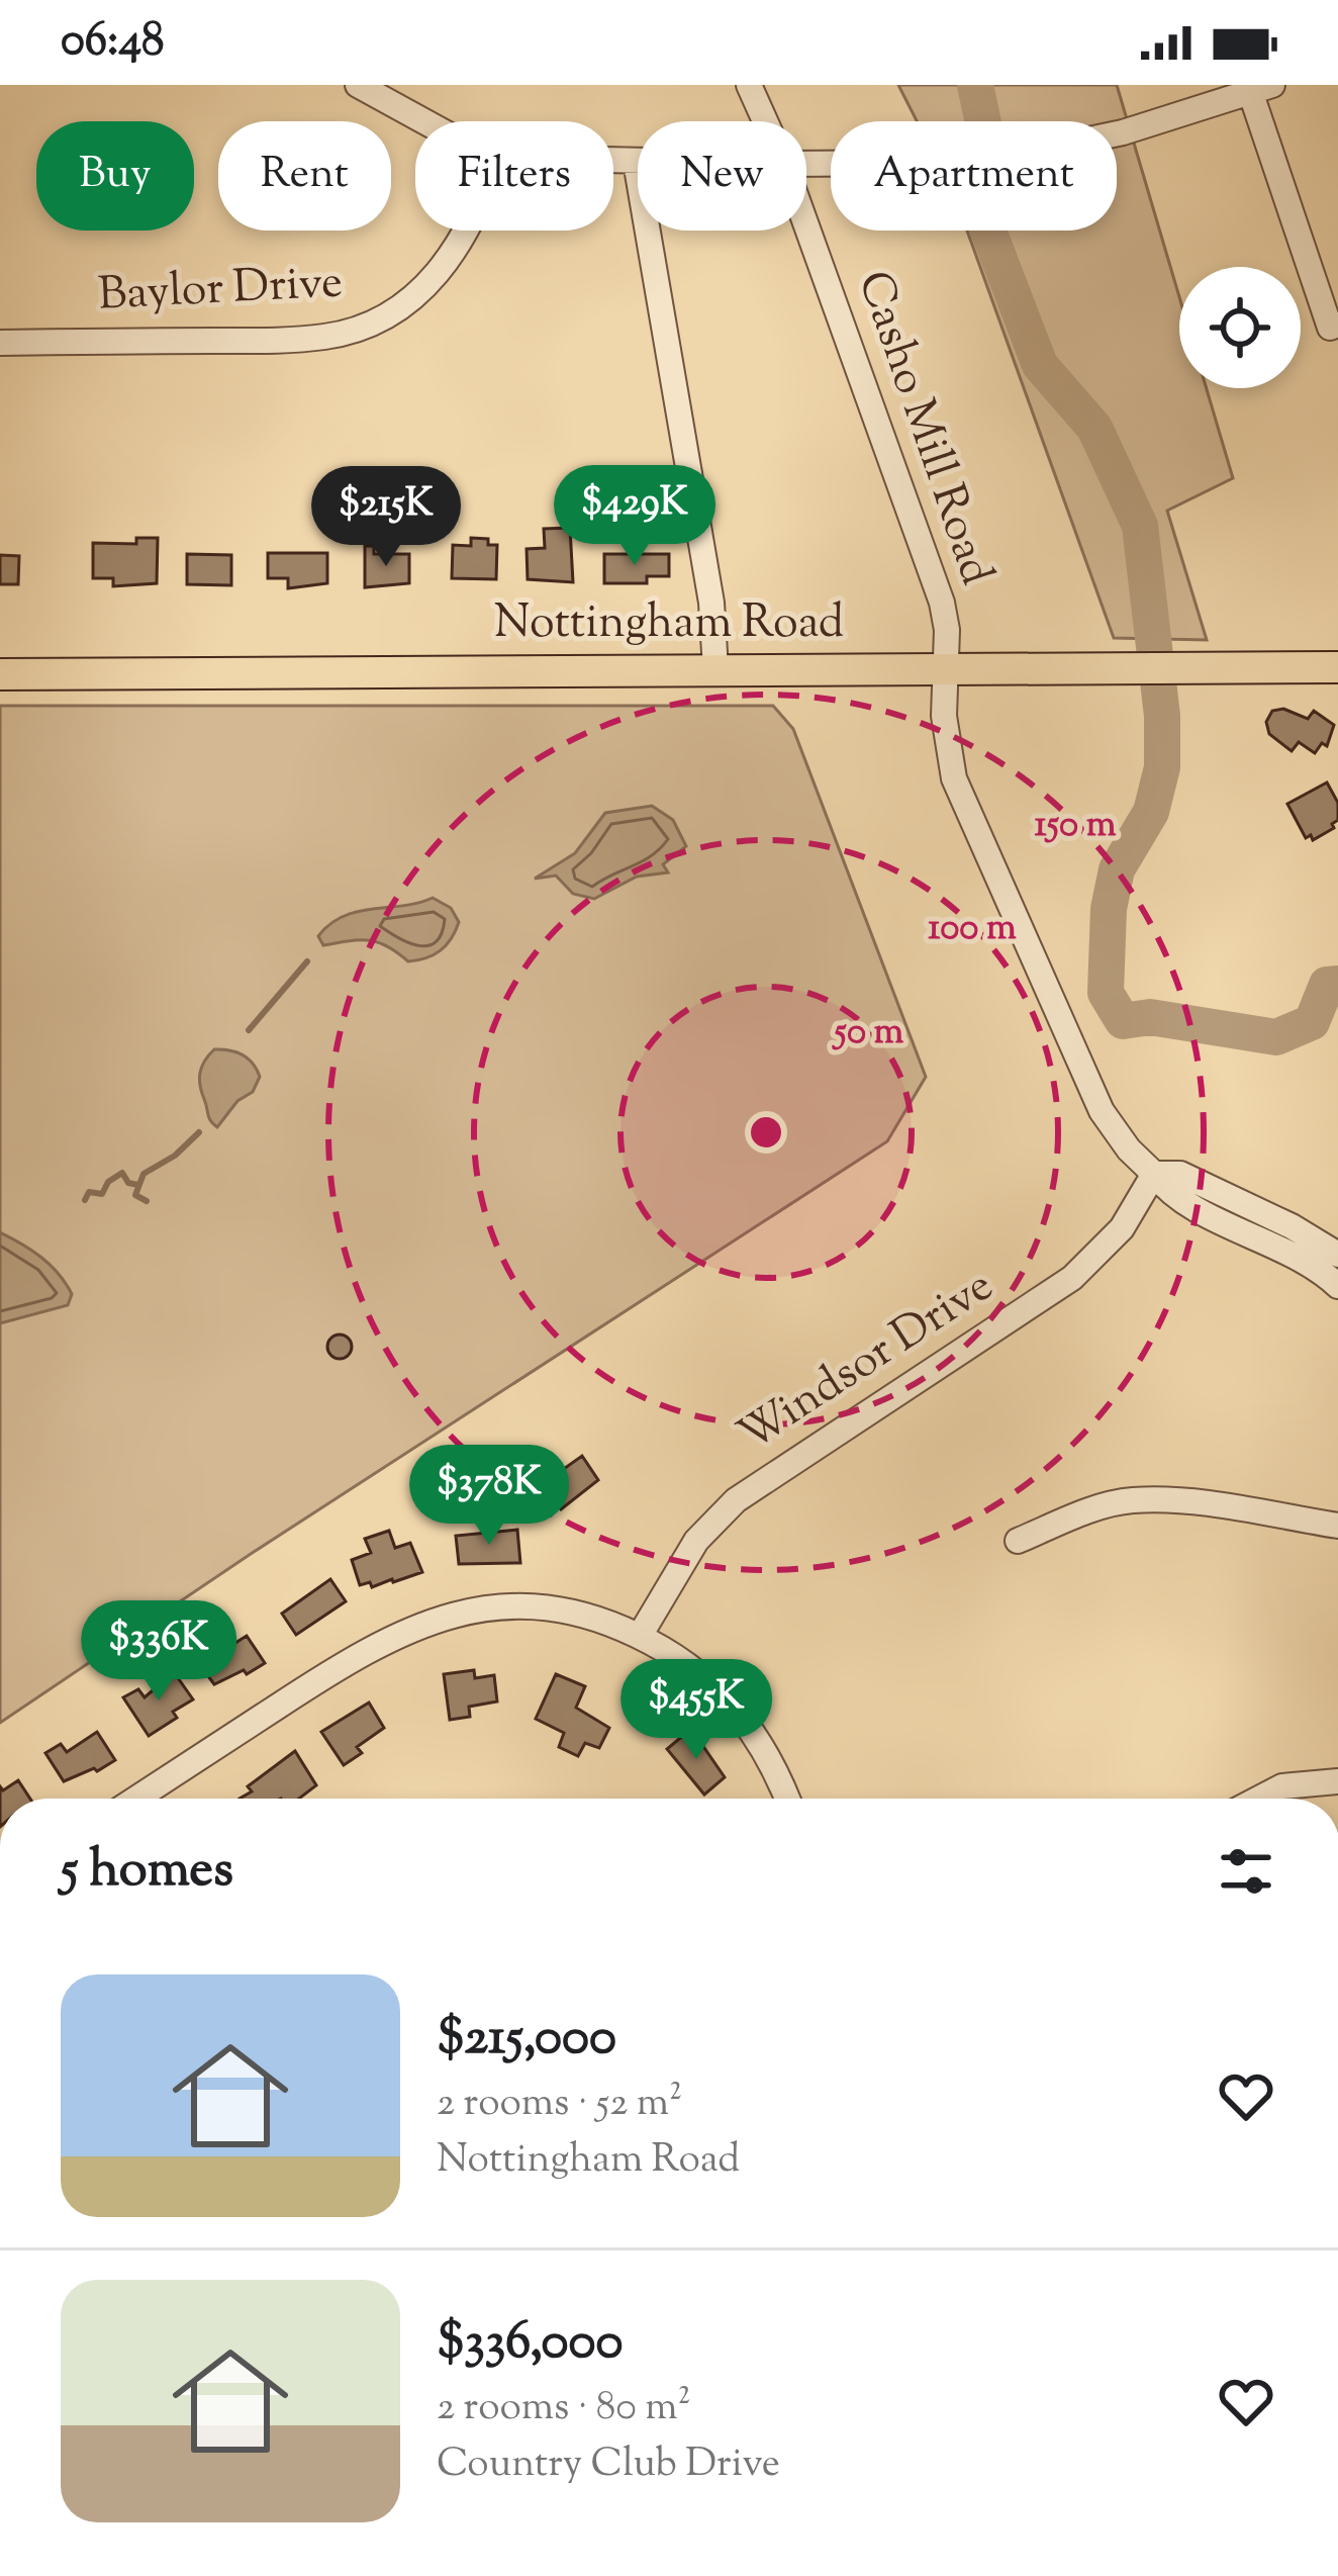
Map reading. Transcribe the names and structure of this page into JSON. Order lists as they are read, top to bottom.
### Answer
{
  "streets": {
    "main road": ["Nottingham Road"],
    "street": ["Baylor Drive", "Casho Mill Road", "Windsor Drive"]
  },
  "crossings": [
    ["Casho Mill Road", "Nottingham Road"],
    ["Casho Mill Road", "Windsor Drive"]
  ],
  "page": {
    "status": "06:48",
    "chip": [
      "Buy",
      "Rent",
      "Filters",
      "New",
      "Apartment"
    ],
    "price": [
      "$429K",
      "$215K",
      "$378K",
      "$336K",
      "$455K"
    ],
    "heading": "5 homes",
    "list": [
      {
        "name": "$215,000",
        "note": "2 rooms · 52 m² · Nottingham Road"
      },
      {
        "name": "$336,000",
        "note": "2 rooms · 80 m² · Country Club Drive"
      }
    ]
  },
  "rings": ["150 m", "100 m", "50 m"]
}
